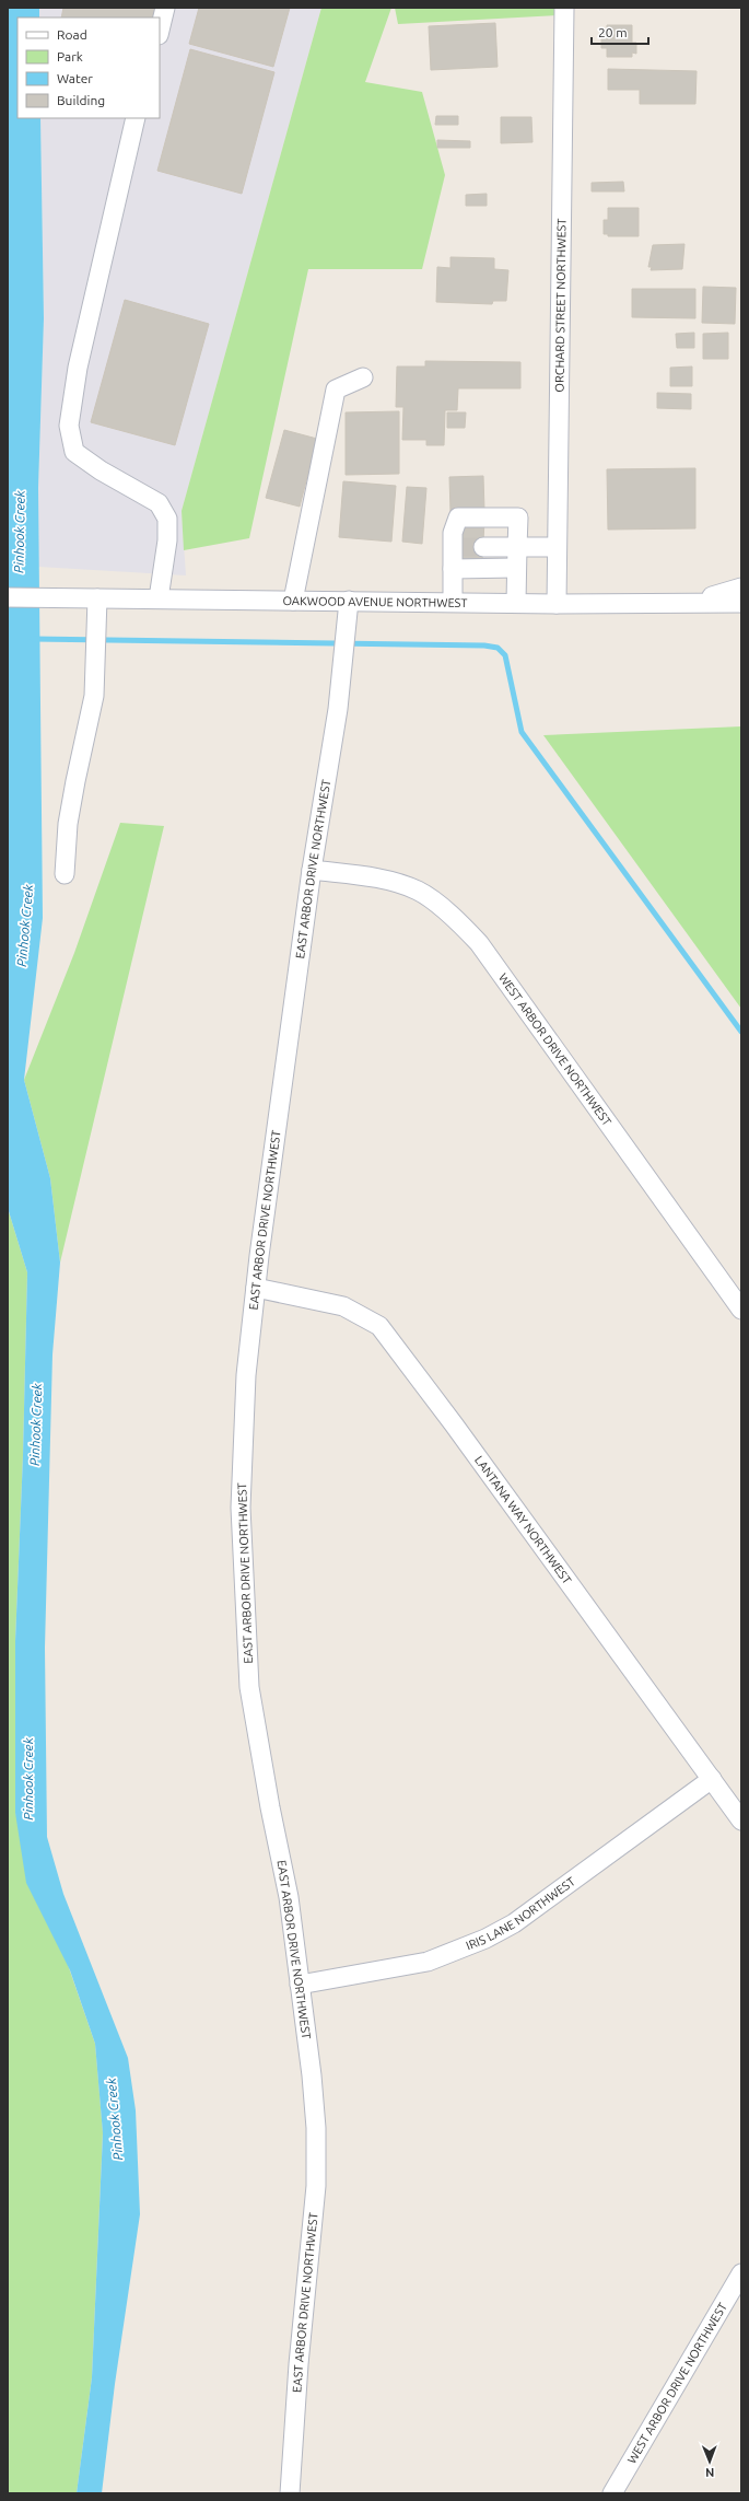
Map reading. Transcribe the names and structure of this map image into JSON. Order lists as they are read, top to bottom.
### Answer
{
  "streets": {
    "street": [
      "ORCHARD STREET NORTHWEST",
      "OAKWOOD AVENUE NORTHWEST",
      "EAST ARBOR DRIVE NORTHWEST",
      "WEST ARBOR DRIVE NORTHWEST",
      "LANTANA WAY NORTHWEST",
      "IRIS LANE NORTHWEST"
    ]
  },
  "crossings": [
    ["ORCHARD STREET NORTHWEST", "OAKWOOD AVENUE NORTHWEST"],
    ["OAKWOOD AVENUE NORTHWEST", "EAST ARBOR DRIVE NORTHWEST"],
    ["EAST ARBOR DRIVE NORTHWEST", "WEST ARBOR DRIVE NORTHWEST"],
    ["EAST ARBOR DRIVE NORTHWEST", "LANTANA WAY NORTHWEST"],
    ["EAST ARBOR DRIVE NORTHWEST", "IRIS LANE NORTHWEST"],
    ["LANTANA WAY NORTHWEST", "IRIS LANE NORTHWEST"]
  ],
  "water": ["Pinhook Creek"],
  "legend": [
    "Road",
    "Park",
    "Water",
    "Building"
  ],
  "scale_bar": "20 m",
  "north": "bottom"
}
